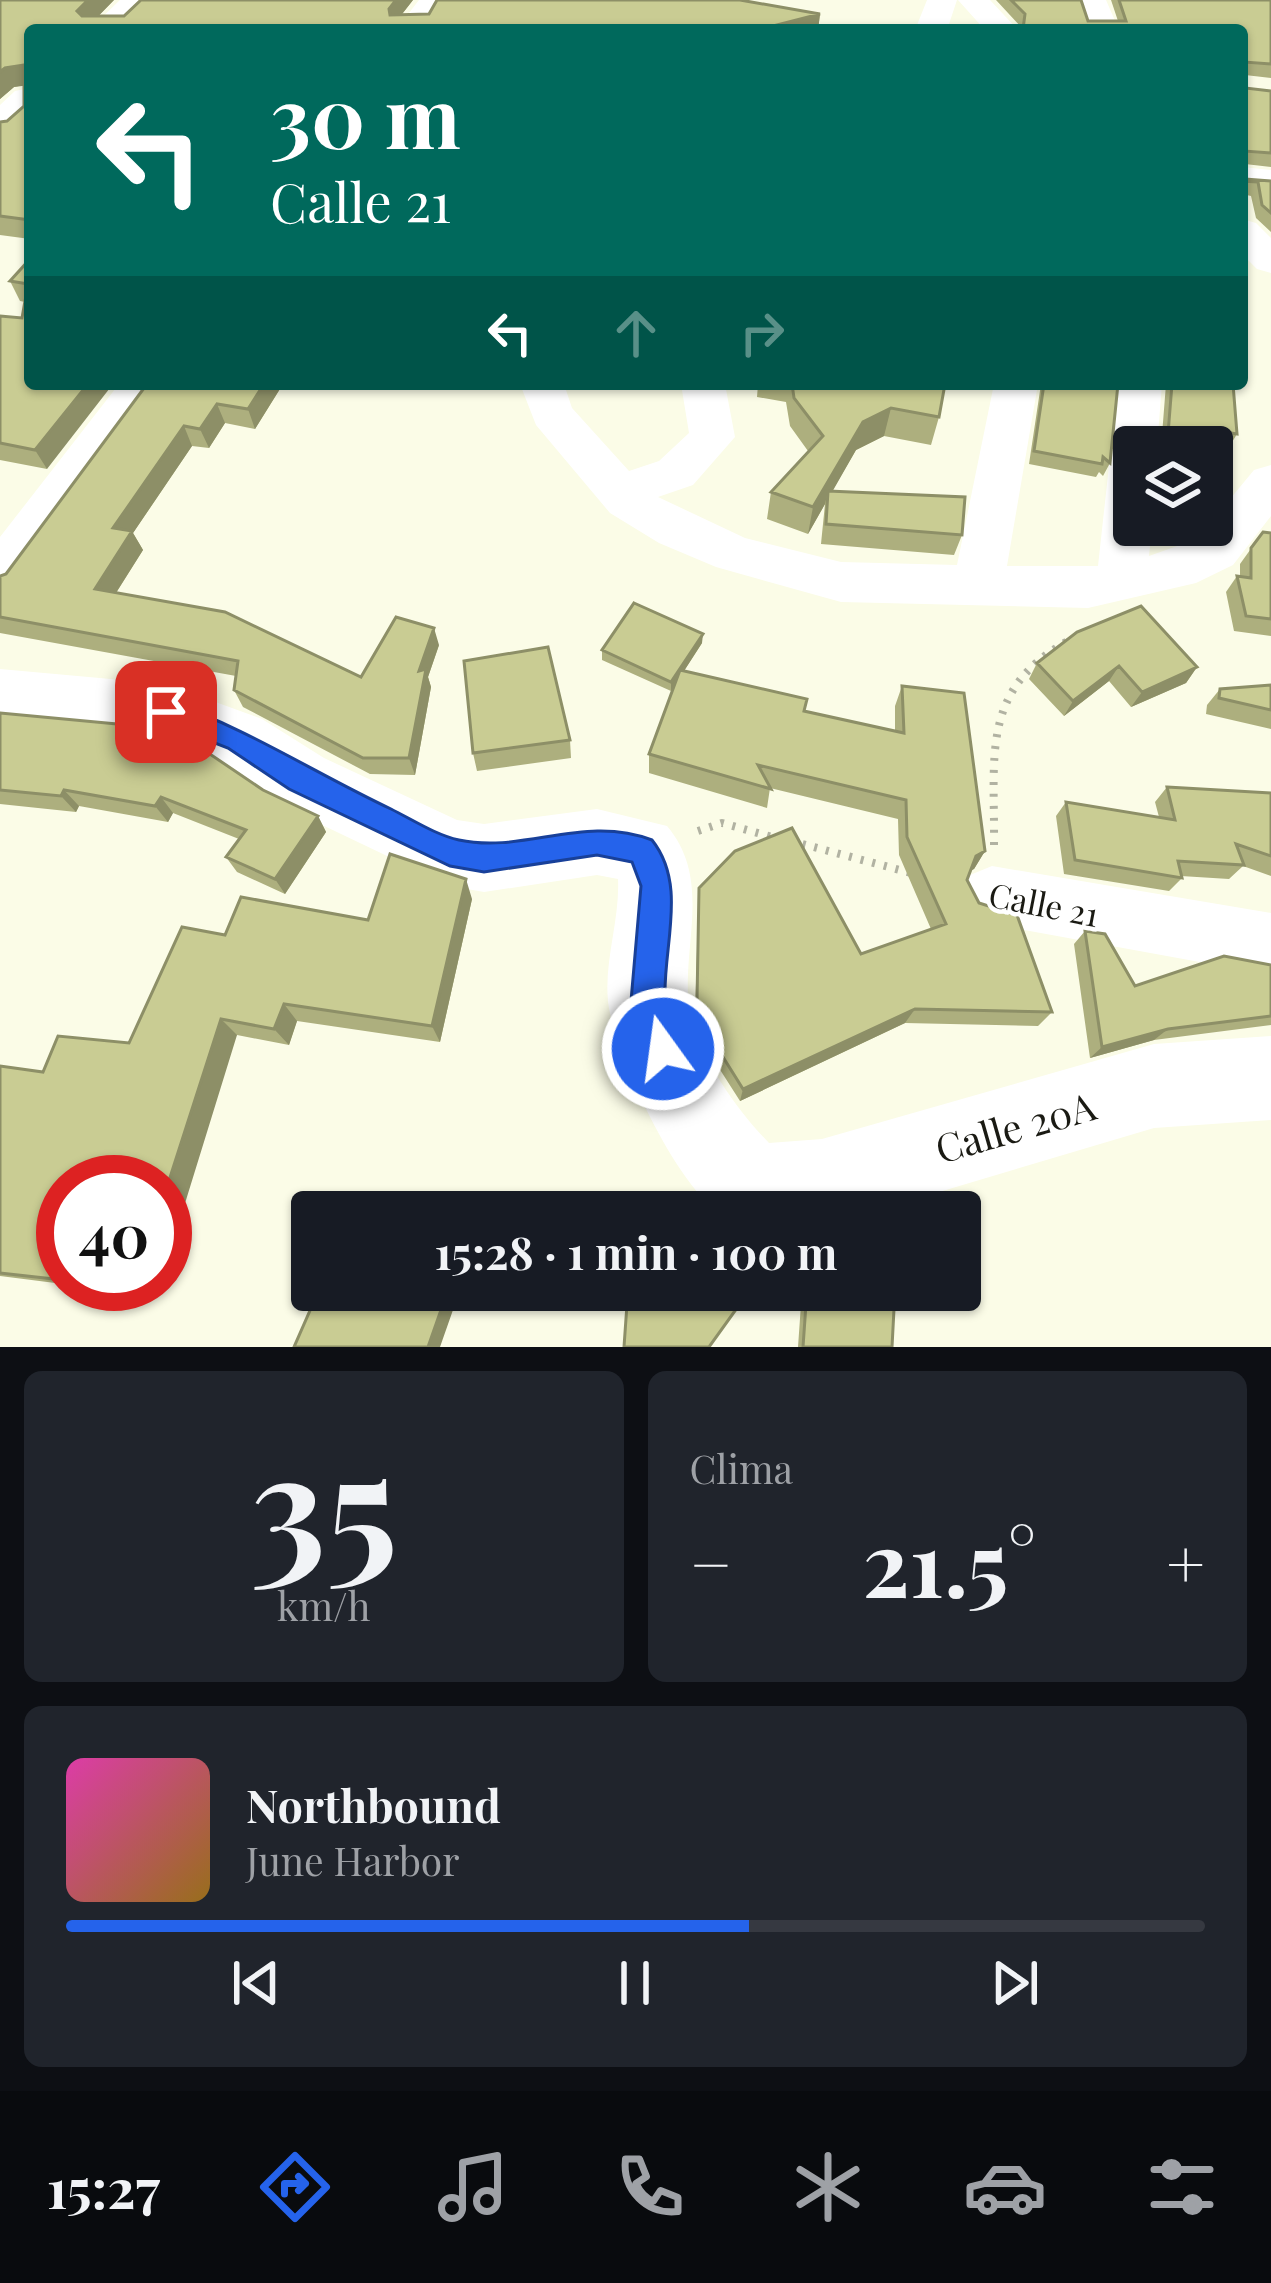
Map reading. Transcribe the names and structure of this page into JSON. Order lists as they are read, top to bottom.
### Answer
{
  "streets": {
    "street": ["Calle 21", "Calle 20A"]
  },
  "crossings": [
    ["Calle 21", "Calle 20A"]
  ],
  "page": {
    "turn": ["30 m", "Calle 21"],
    "limit": "40",
    "trip": "15:28 · 1 min · 100 m",
    "tile": [
      ["35", "km/h"],
      "Clima"
    ],
    "heat": ["−", "21.5°", "+"],
    "song": ["Northbound", "June Harbor"],
    "tabs": "15:27"
  }
}
